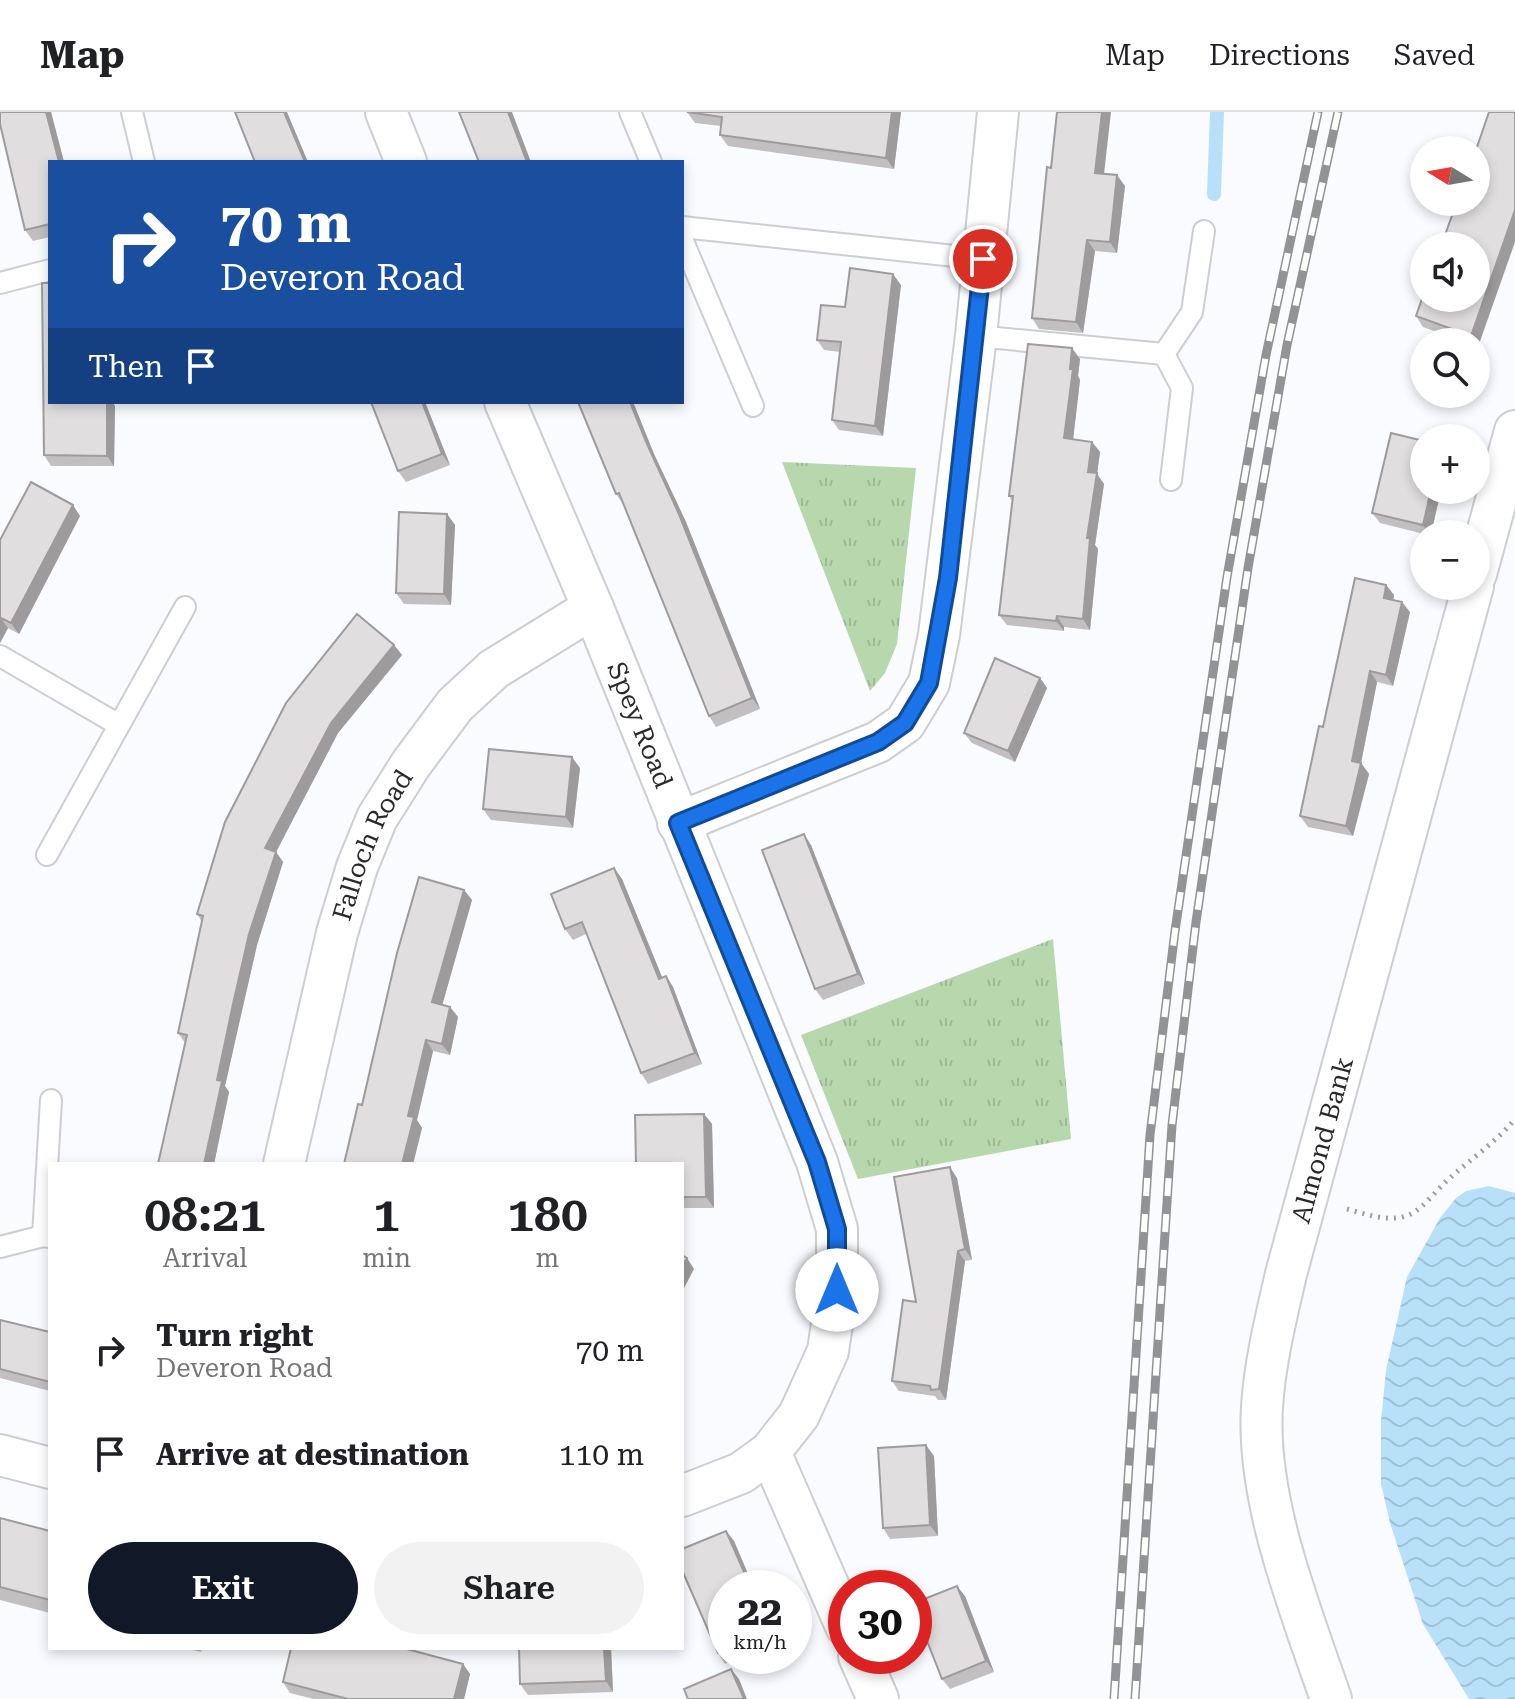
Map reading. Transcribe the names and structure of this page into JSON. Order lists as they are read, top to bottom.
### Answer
{
  "streets": {
    "street": ["Spey Road", "Falloch Road", "Almond Bank"]
  },
  "crossings": [
    ["Spey Road", "Falloch Road"]
  ],
  "north": "left",
  "page": {
    "header": "Map",
    "nav": ["Map", "Directions", "Saved"],
    "map_buttons": ["+", "−"],
    "turn": ["70 m", "Deveron Road"],
    "then": "Then",
    "eta": [
      "08:21",
      "Arrival",
      "1",
      "min",
      "180",
      "m"
    ],
    "list": [
      {
        "name": "Turn right",
        "note": "Deveron Road",
        "value": "70 m"
      },
      {
        "name": "Arrive at destination",
        "value": "110 m"
      }
    ],
    "buttons": ["Exit", "Share"],
    "speed": "22 km/h",
    "limit": "30"
  }
}
